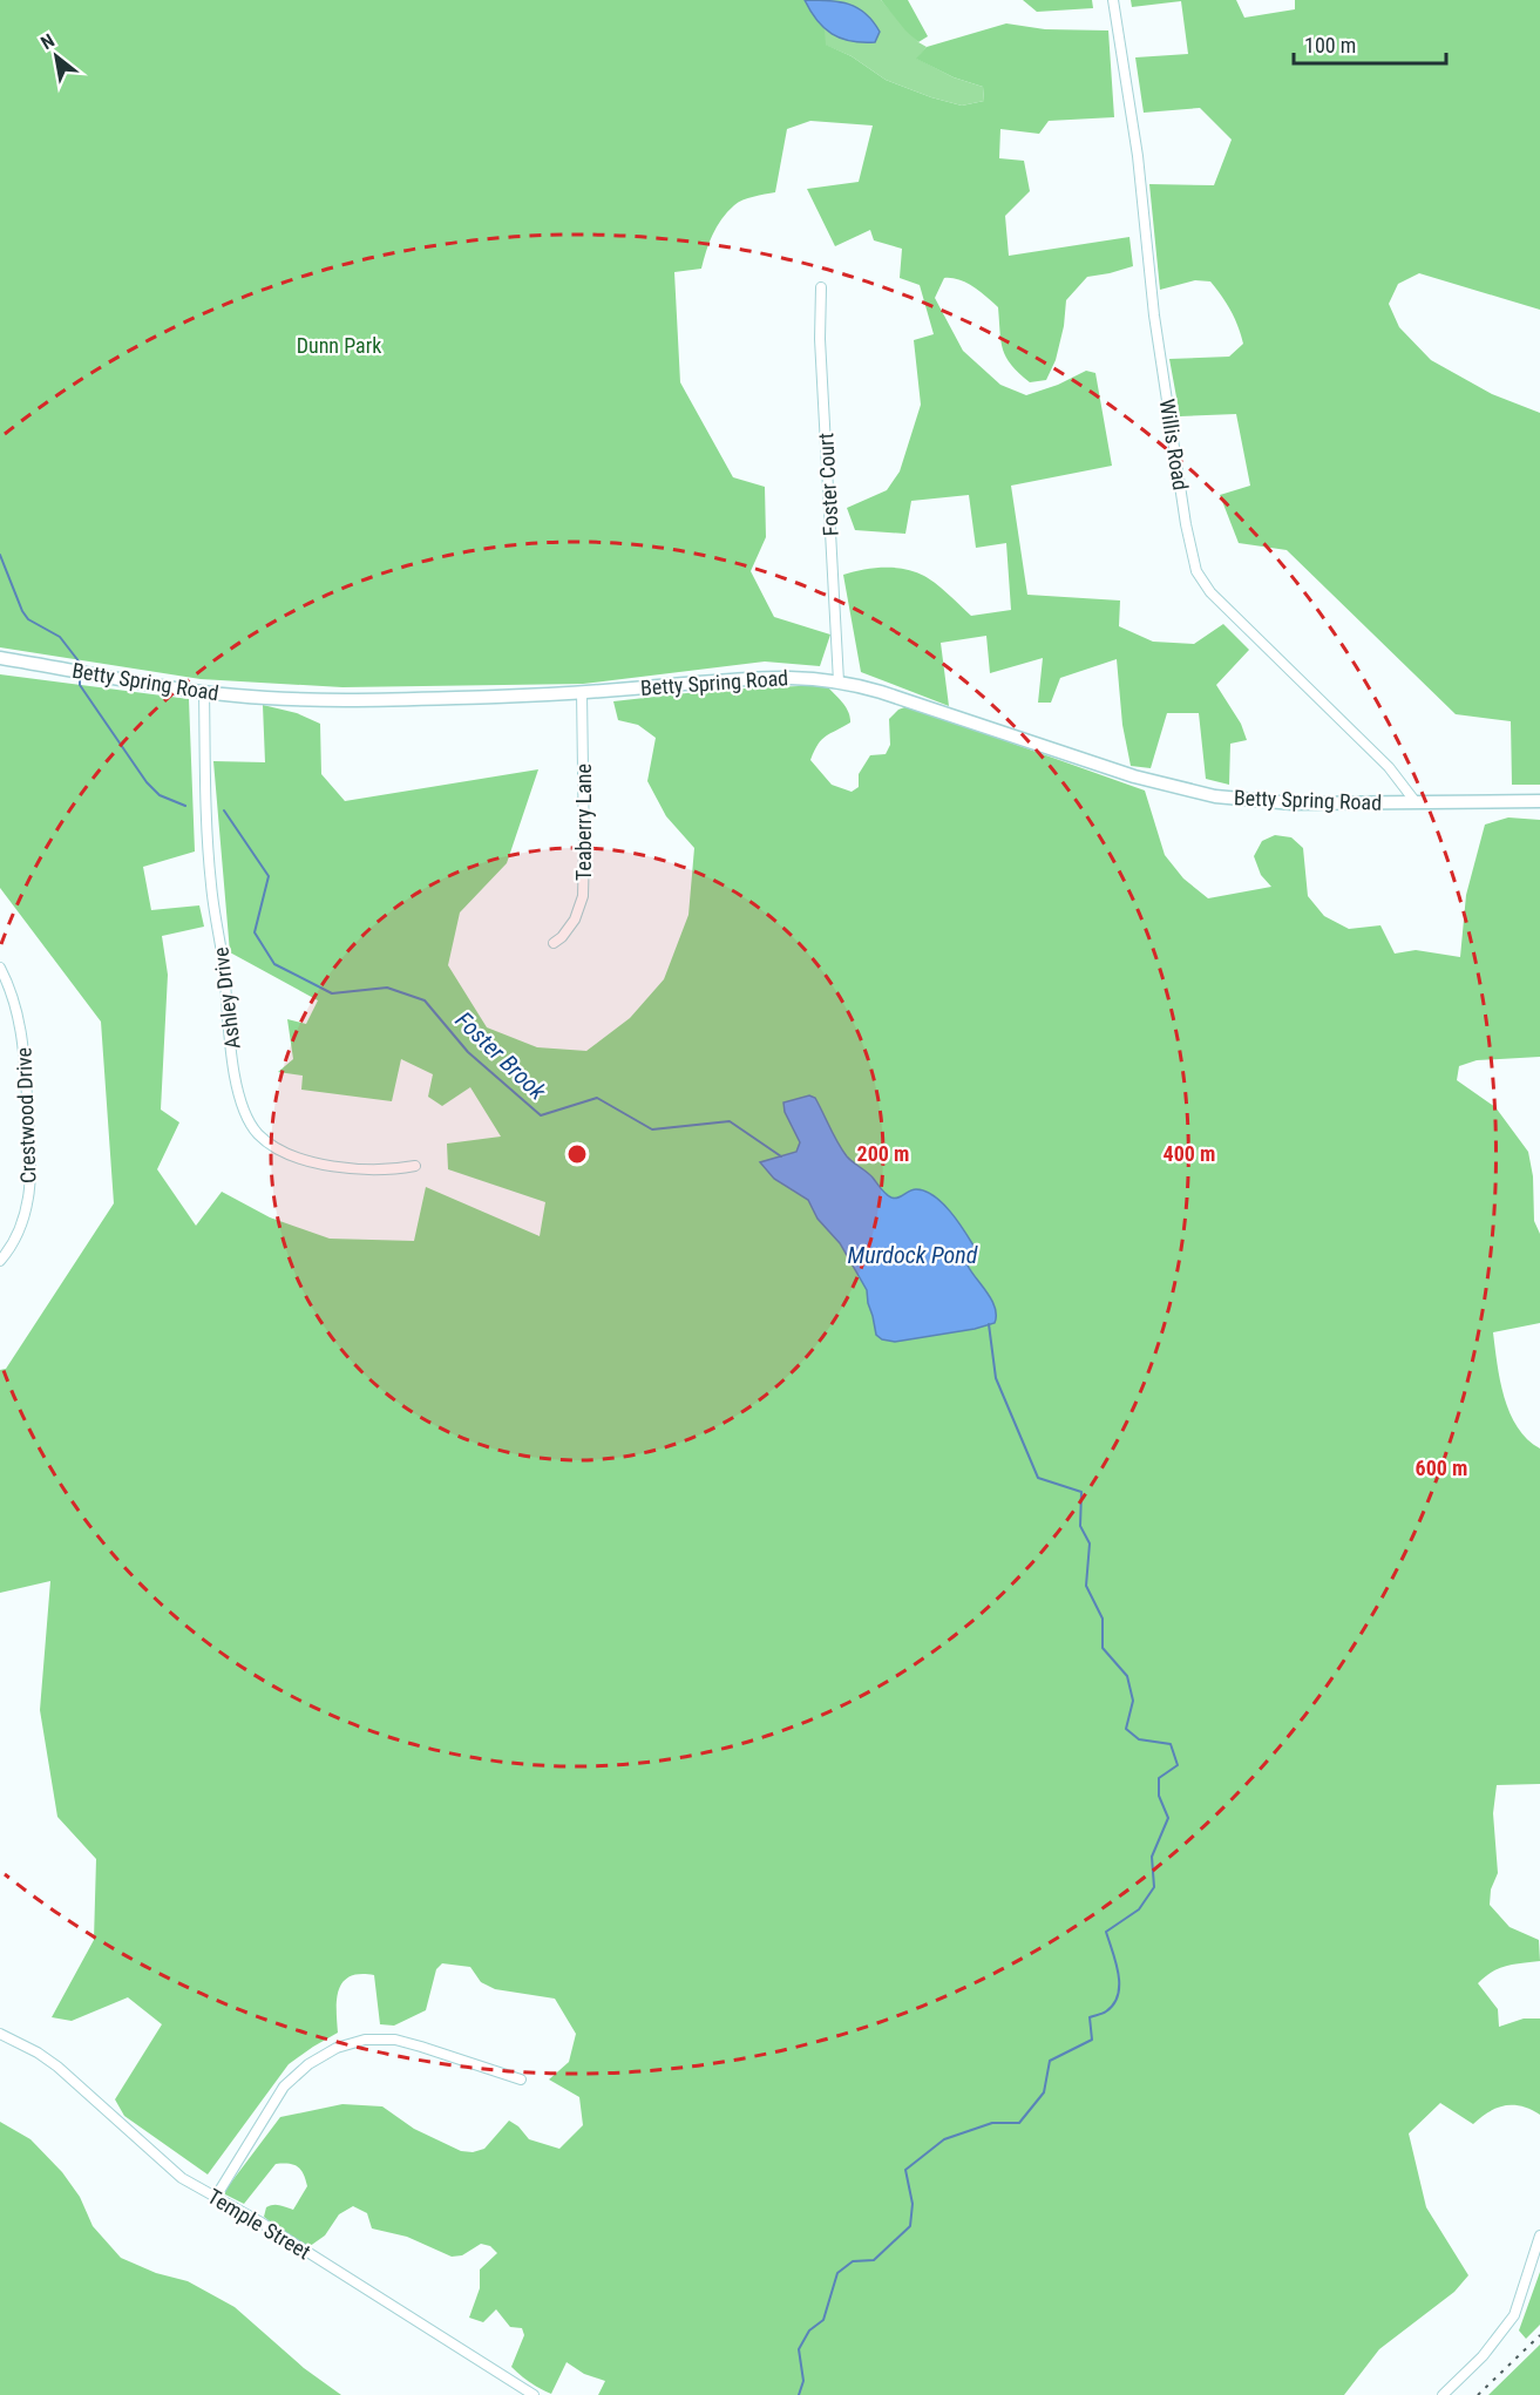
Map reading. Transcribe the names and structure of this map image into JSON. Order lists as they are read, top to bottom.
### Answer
{
  "streets": {
    "street": [
      "Willis Road",
      "Foster Court",
      "Betty Spring Road",
      "Teaberry Lane",
      "Ashley Drive",
      "Crestwood Drive",
      "Temple Street"
    ]
  },
  "crossings": [
    ["Willis Road", "Betty Spring Road"],
    ["Foster Court", "Betty Spring Road"],
    ["Betty Spring Road", "Teaberry Lane"],
    ["Betty Spring Road", "Ashley Drive"]
  ],
  "water": ["Foster Brook", "Murdock Pond"],
  "parks": ["Dunn Park"],
  "scale_bar": "100 m",
  "north": "top left",
  "rings": ["200 m", "400 m", "600 m"]
}
